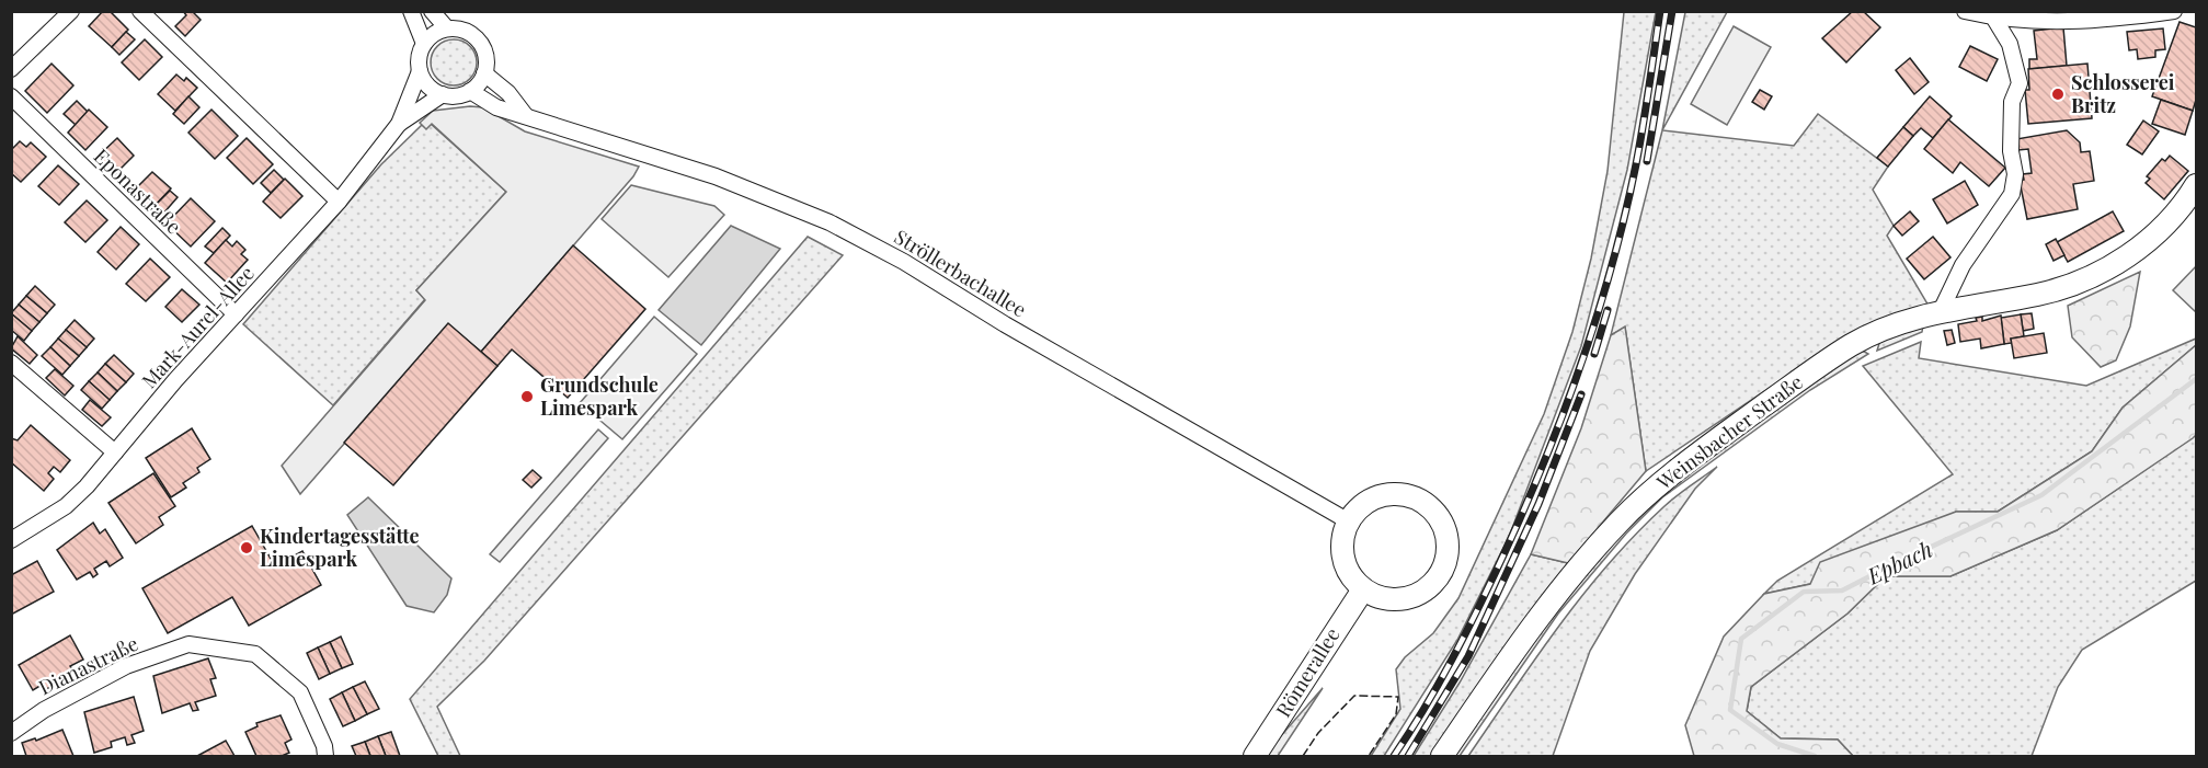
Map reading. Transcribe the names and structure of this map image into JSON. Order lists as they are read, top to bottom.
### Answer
{
  "streets": {
    "street": [
      "Eponastraße",
      "Ströllerbachallee",
      "Mark-Aurel-Allee",
      "Weinsbacher Straße",
      "Dianastraße",
      "Römerallee"
    ]
  },
  "crossings": [
    ["Eponastraße", "Mark-Aurel-Allee"],
    ["Ströllerbachallee", "Mark-Aurel-Allee"],
    ["Ströllerbachallee", "Römerallee"]
  ],
  "water": ["Epbach"],
  "places": ["Schlosserei Britz", "Grundschule Limespark", "Kindertagesstätte Limespark"]
}
